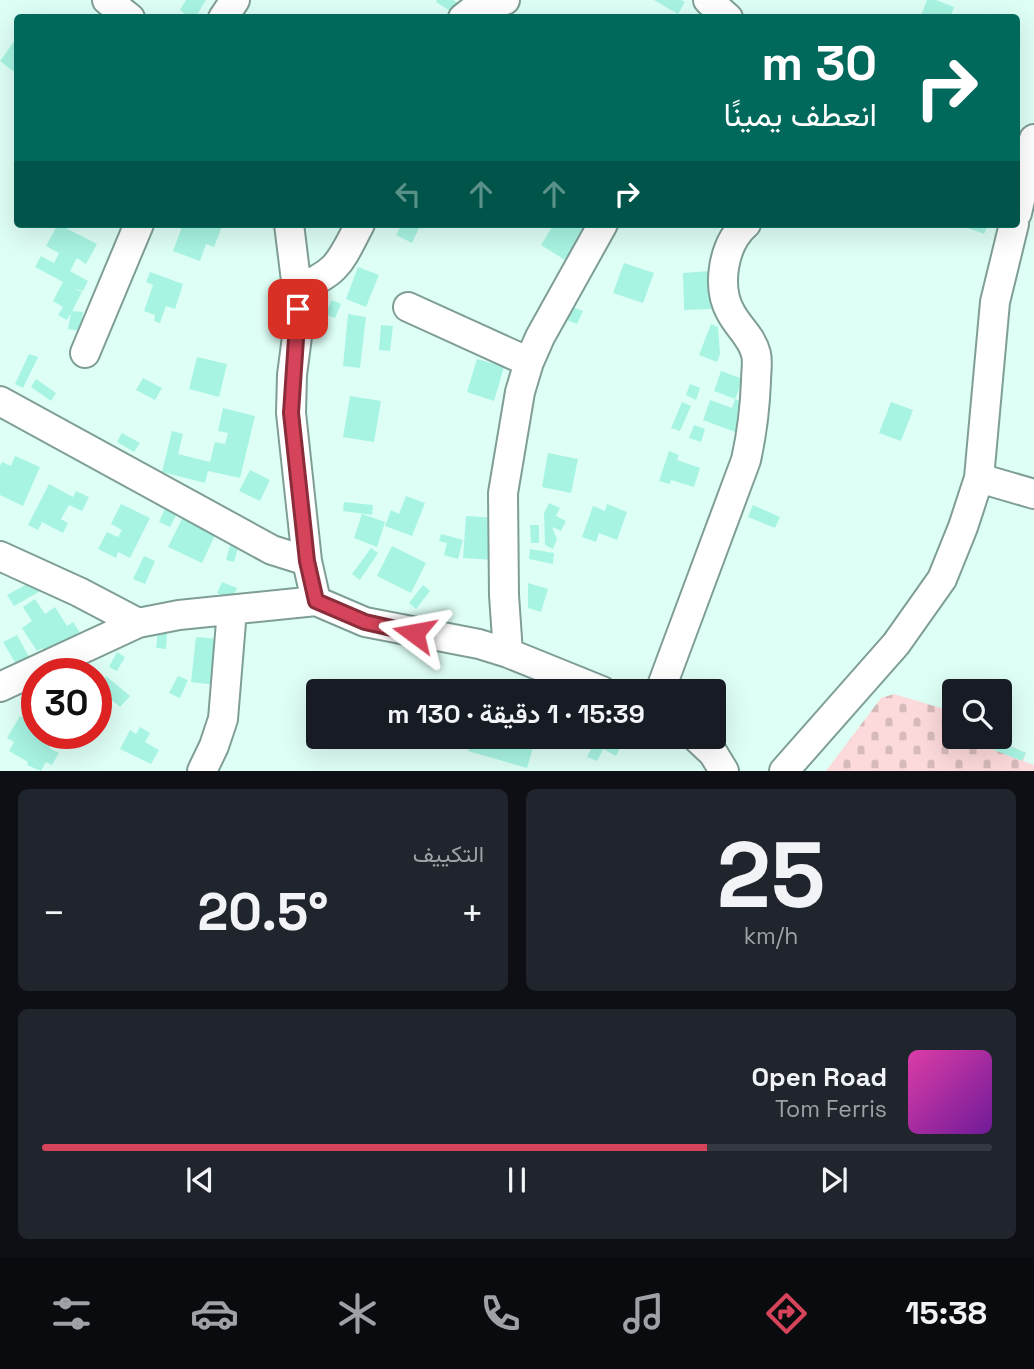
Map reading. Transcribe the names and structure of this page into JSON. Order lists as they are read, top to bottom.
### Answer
{
  "page": {
    "turn": ["30 m", "انعطف يمينًا"],
    "limit": "30",
    "trip": "15:39 · 1 دقيقة · 130 m",
    "tile": [
      ["25", "km/h"],
      "التكييف"
    ],
    "heat": ["−", "20.5°", "+"],
    "song": ["Open Road", "Tom Ferris"],
    "tabs": "15:38"
  }
}
